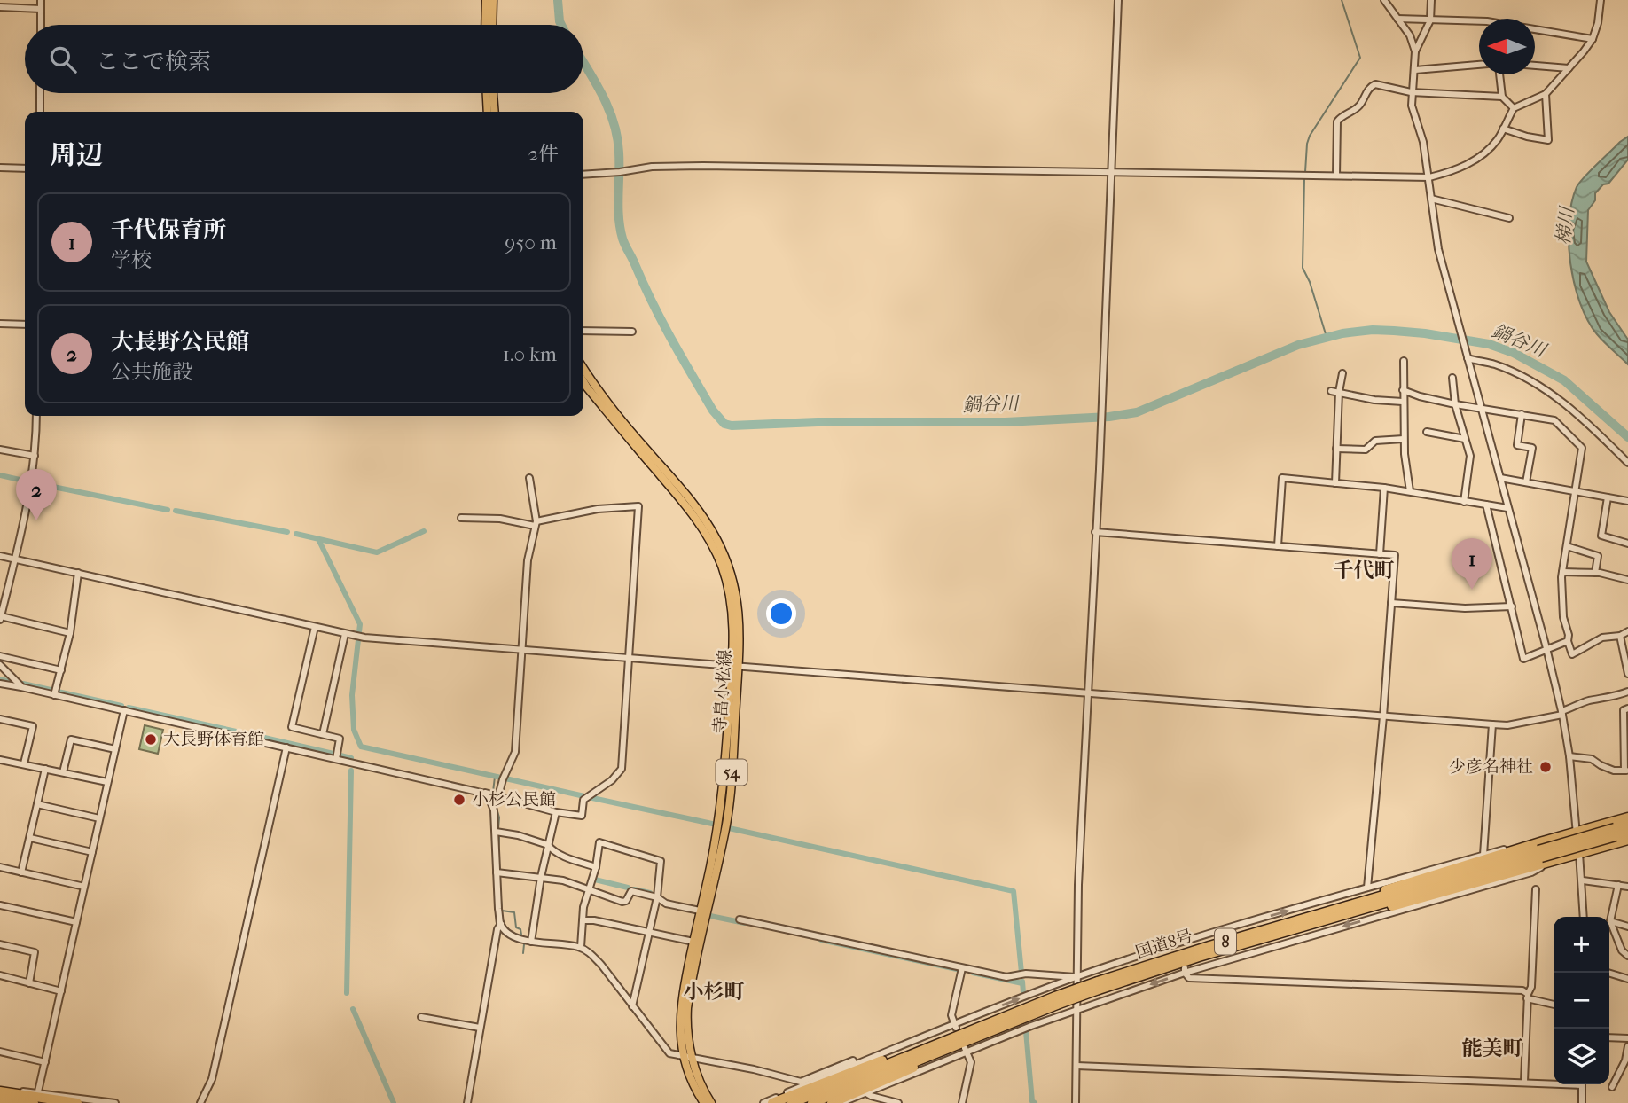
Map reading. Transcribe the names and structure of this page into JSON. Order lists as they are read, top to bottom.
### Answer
{
  "streets": {
    "highway": ["8", "国道8号"],
    "main road": ["寺畠小松線", "54"]
  },
  "crossings": [
    ["8", "国道8号"]
  ],
  "districts": ["千代町", "小杉町", "能美町"],
  "water": ["梯川", "鍋谷川"],
  "places": ["大長野体育館", "少彦名神社", "小杉公民館"],
  "north": "left",
  "page": {
    "search": "ここで検索",
    "heading": ["周辺", "2件"],
    "list": [
      {
        "mark": "1",
        "name": "千代保育所",
        "note": "学校",
        "value": "950 m"
      },
      {
        "mark": "2",
        "name": "大長野公民館",
        "note": "公共施設",
        "value": "1.0 km"
      }
    ],
    "pins": ["2", "1"],
    "map_buttons": ["+", "−"]
  }
}
